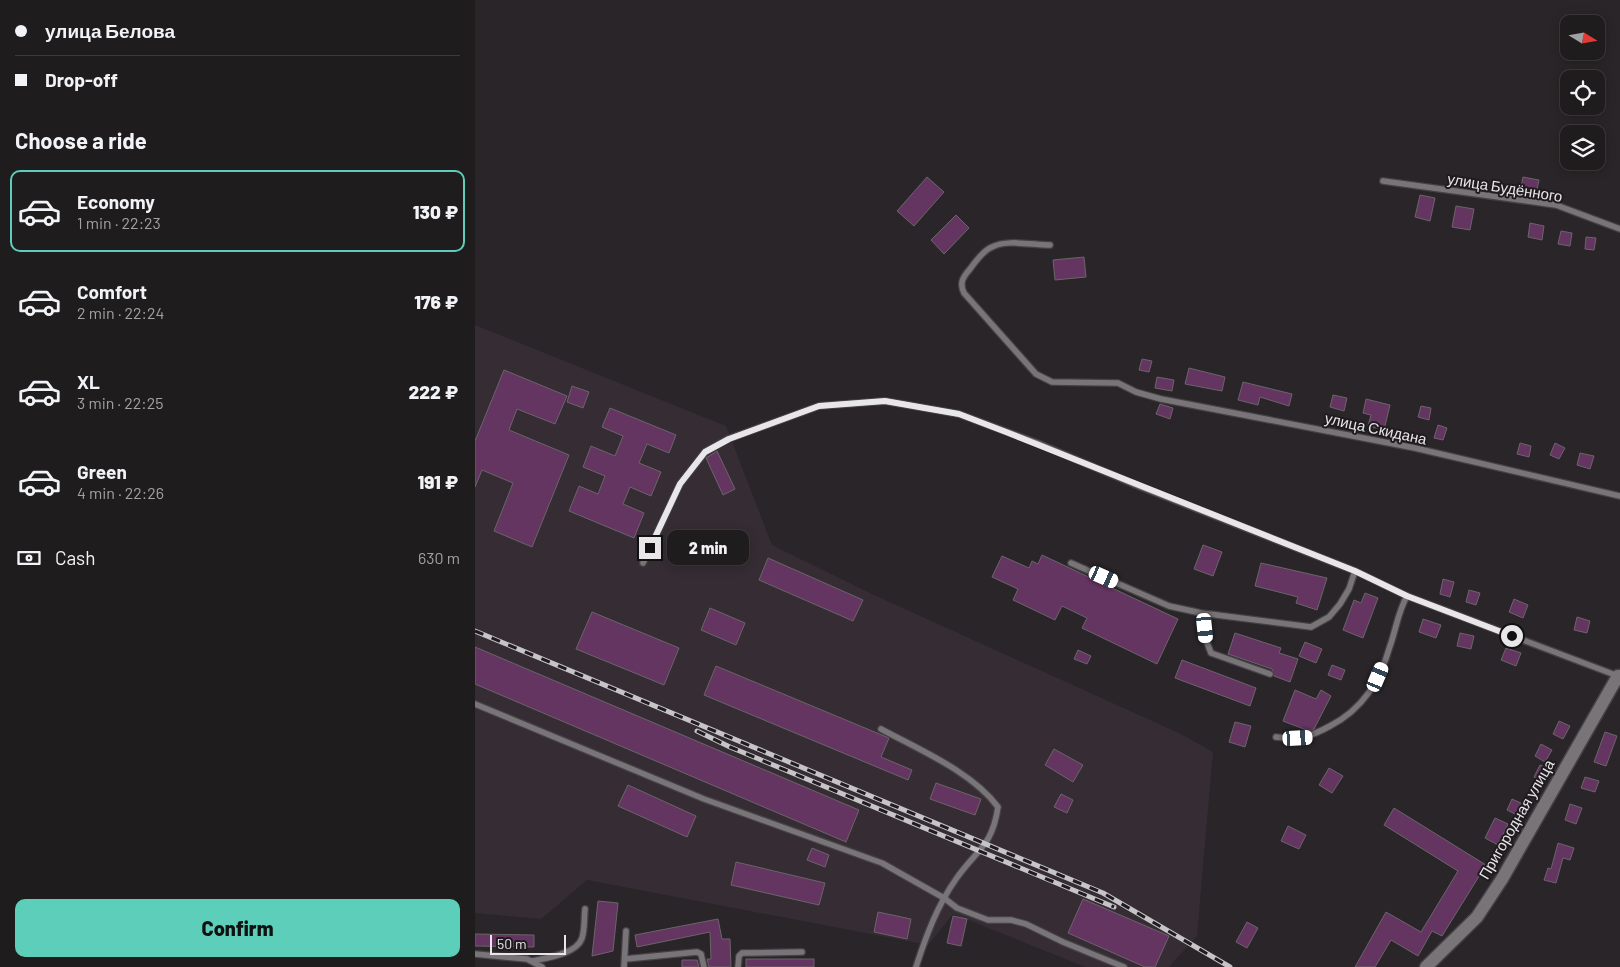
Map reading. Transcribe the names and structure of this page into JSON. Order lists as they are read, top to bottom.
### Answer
{
  "streets": {
    "street": ["Пригородная улица"],
    "lane": ["улица Будённого", "улица Скидана"]
  },
  "scale_bar": "50 m",
  "north": "right",
  "page": {
    "banner": ["улица Белова", "Drop-off"],
    "heading": "Choose a ride",
    "list": [
      {
        "name": "Economy",
        "note": "1 min · 22:23",
        "value": "130 ₽"
      },
      {
        "name": "Comfort",
        "note": "2 min · 22:24",
        "value": "176 ₽"
      },
      {
        "name": "XL",
        "note": "3 min · 22:25",
        "value": "222 ₽"
      },
      {
        "name": "Green",
        "note": "4 min · 22:26",
        "value": "191 ₽"
      }
    ],
    "pay": ["Cash", "630 m"],
    "bubble": "2 min",
    "buttons": "Confirm",
    "scale": "50 m"
  }
}
